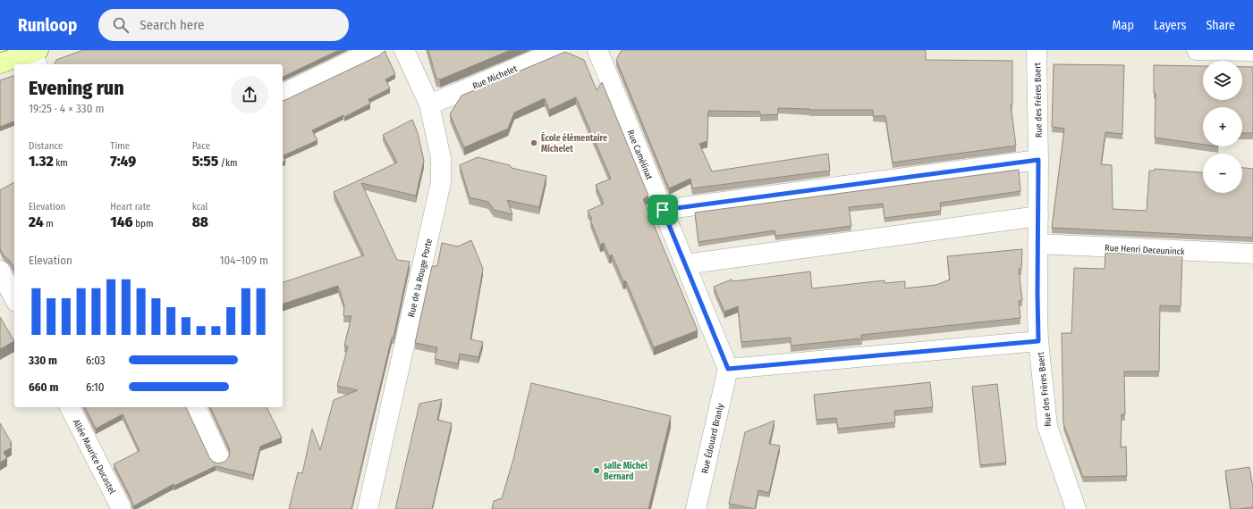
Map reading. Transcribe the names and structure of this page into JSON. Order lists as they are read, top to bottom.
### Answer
{
  "streets": {
    "street": [
      "Rue Michelet",
      "Rue des Frères Baert",
      "Rue Camélinat",
      "Rue Henri Deceuninck",
      "Rue de la Rouge Porte",
      "Rue Édouard Branly",
      "Allée Maurice Ducastel"
    ]
  },
  "crossings": [
    ["Rue Michelet", "Rue de la Rouge Porte"],
    ["Rue des Frères Baert", "Rue Henri Deceuninck"],
    ["Rue Camélinat", "Rue Édouard Branly"]
  ],
  "places": ["École élémentaire Michelet", "salle Michel Bernard"],
  "page": {
    "header": "Runloop",
    "search": "Search here",
    "nav": ["Map", "Layers", "Share"],
    "map_buttons": ["+", "−"],
    "heading": ["Evening run", "19:25 · 4 × 330 m"],
    "stats": [
      ["Distance", "1.32 km"],
      ["Time", "7:49"],
      ["Pace", "5:55 /km"],
      ["Elevation", "24 m"],
      ["Heart rate", "146 bpm"],
      ["kcal", "88"]
    ],
    "chart": ["Elevation", "104–109 m"],
    "list": [
      {
        "name": "330 m",
        "note": "6:03"
      },
      {
        "name": "660 m",
        "note": "6:10"
      }
    ]
  }
}
